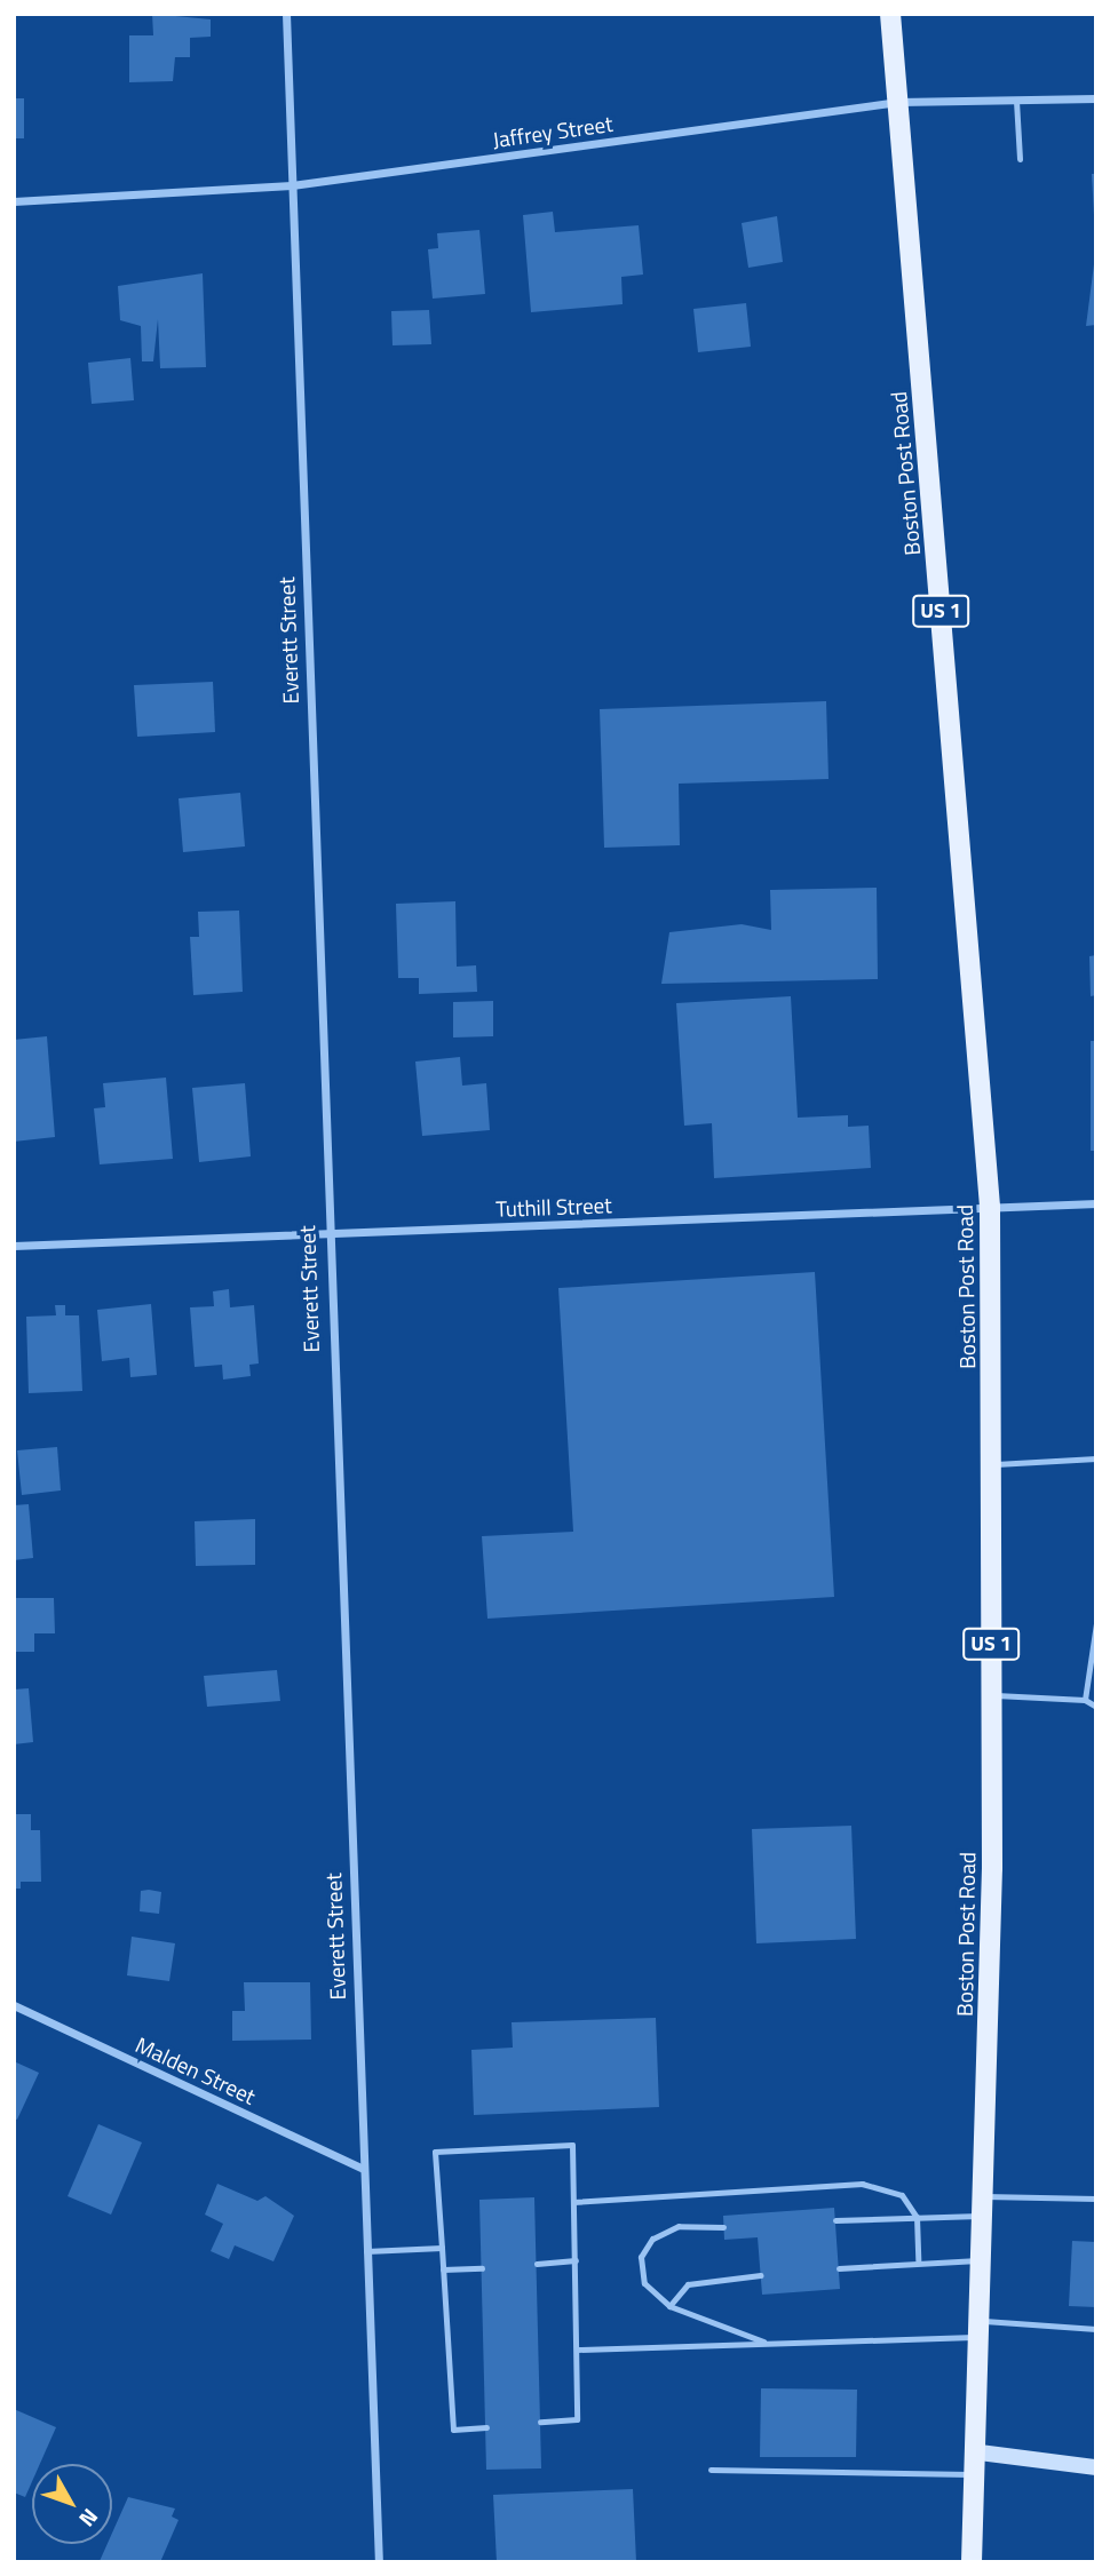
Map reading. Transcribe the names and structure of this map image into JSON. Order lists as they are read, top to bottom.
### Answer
{
  "streets": {
    "main road": ["Boston Post Road", "US 1"],
    "street": [
      "Jaffrey Street",
      "Everett Street",
      "Tuthill Street",
      "Malden Street"
    ]
  },
  "crossings": [
    ["Jaffrey Street", "Boston Post Road"],
    ["Jaffrey Street", "Everett Street"],
    ["Boston Post Road", "Tuthill Street"],
    ["Everett Street", "Tuthill Street"],
    ["Everett Street", "Malden Street"]
  ],
  "north": "bottom right"
}
